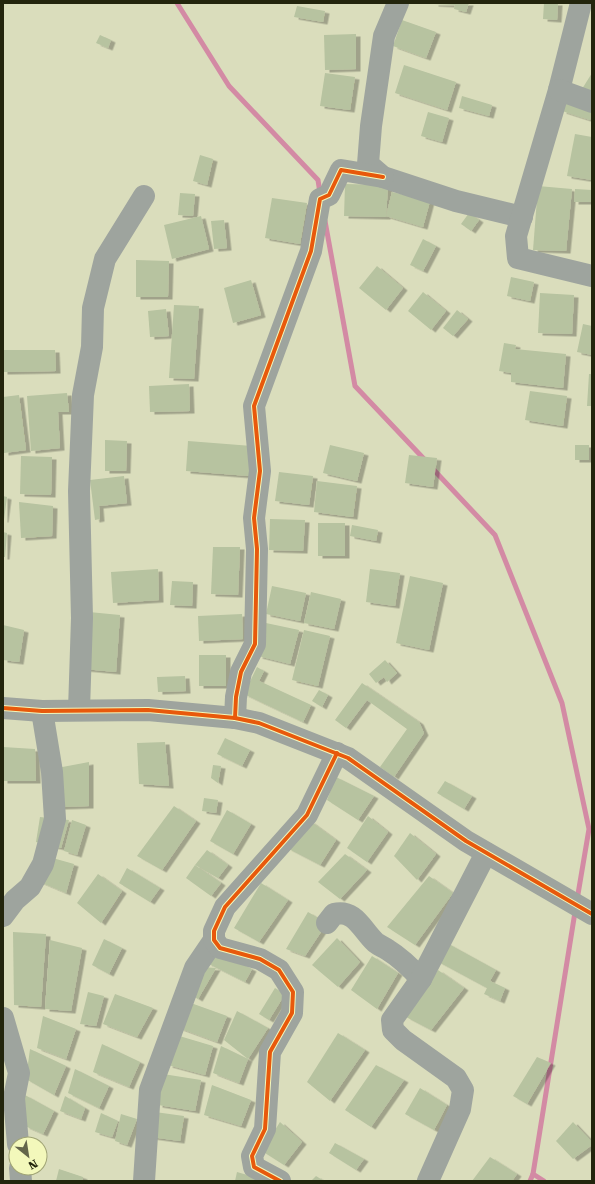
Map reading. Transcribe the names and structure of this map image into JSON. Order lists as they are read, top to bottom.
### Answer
{
  "north": "bottom right"
}
